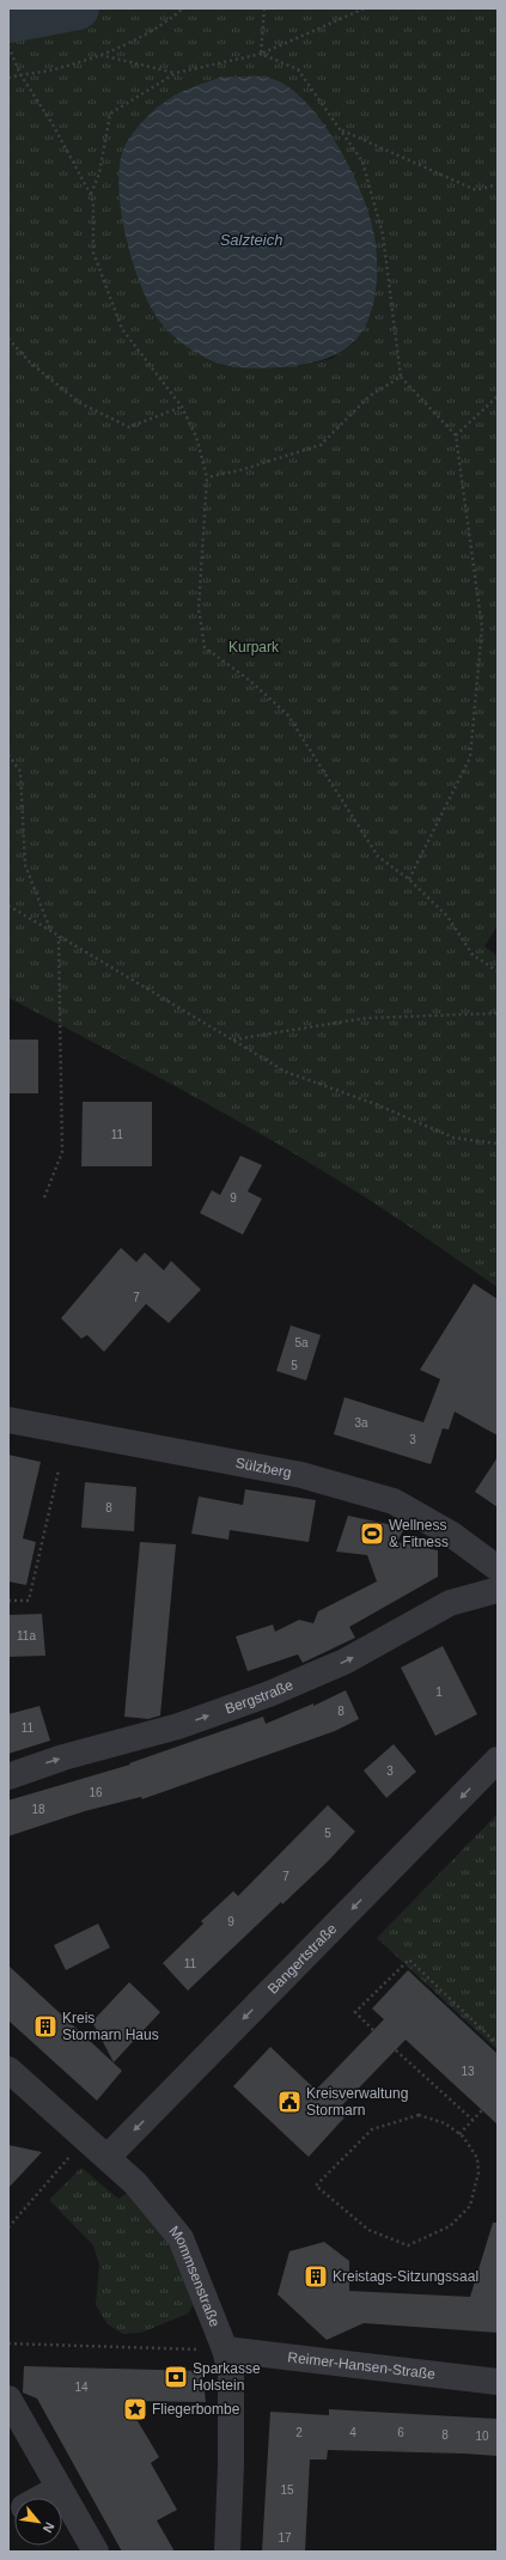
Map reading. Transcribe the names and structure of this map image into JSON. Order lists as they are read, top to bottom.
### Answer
{
  "streets": {
    "street": [
      "Sülzberg",
      "Bergstraße",
      "Bangertstraße",
      "Mommsenstraße",
      "Reimer-Hansen-Straße"
    ]
  },
  "crossings": [
    ["Bangertstraße", "Mommsenstraße"],
    ["Mommsenstraße", "Reimer-Hansen-Straße"]
  ],
  "one_way": ["Bergstraße", "Bangertstraße"],
  "water": ["Salzteich"],
  "parks": ["Kurpark"],
  "places": {
    "sports": ["Wellness & Fitness"],
    "building": ["Kreis Stormarn Haus", "Kreistags-Sitzungssaal"],
    "public building": ["Kreisverwaltung Stormarn"],
    "bank": ["Sparkasse Holstein"],
    "place": ["Fliegerbombe"]
  },
  "house_numbers": [
    "11",
    "9",
    "7",
    "5a",
    "5",
    "3a",
    "3",
    "8",
    "11a",
    "1",
    "8",
    "11",
    "3",
    "16",
    "18",
    "5",
    "7",
    "9",
    "11",
    "13",
    "14",
    "2",
    "4",
    "6",
    "8",
    "10",
    "15",
    "17"
  ],
  "north": "bottom right"
}
